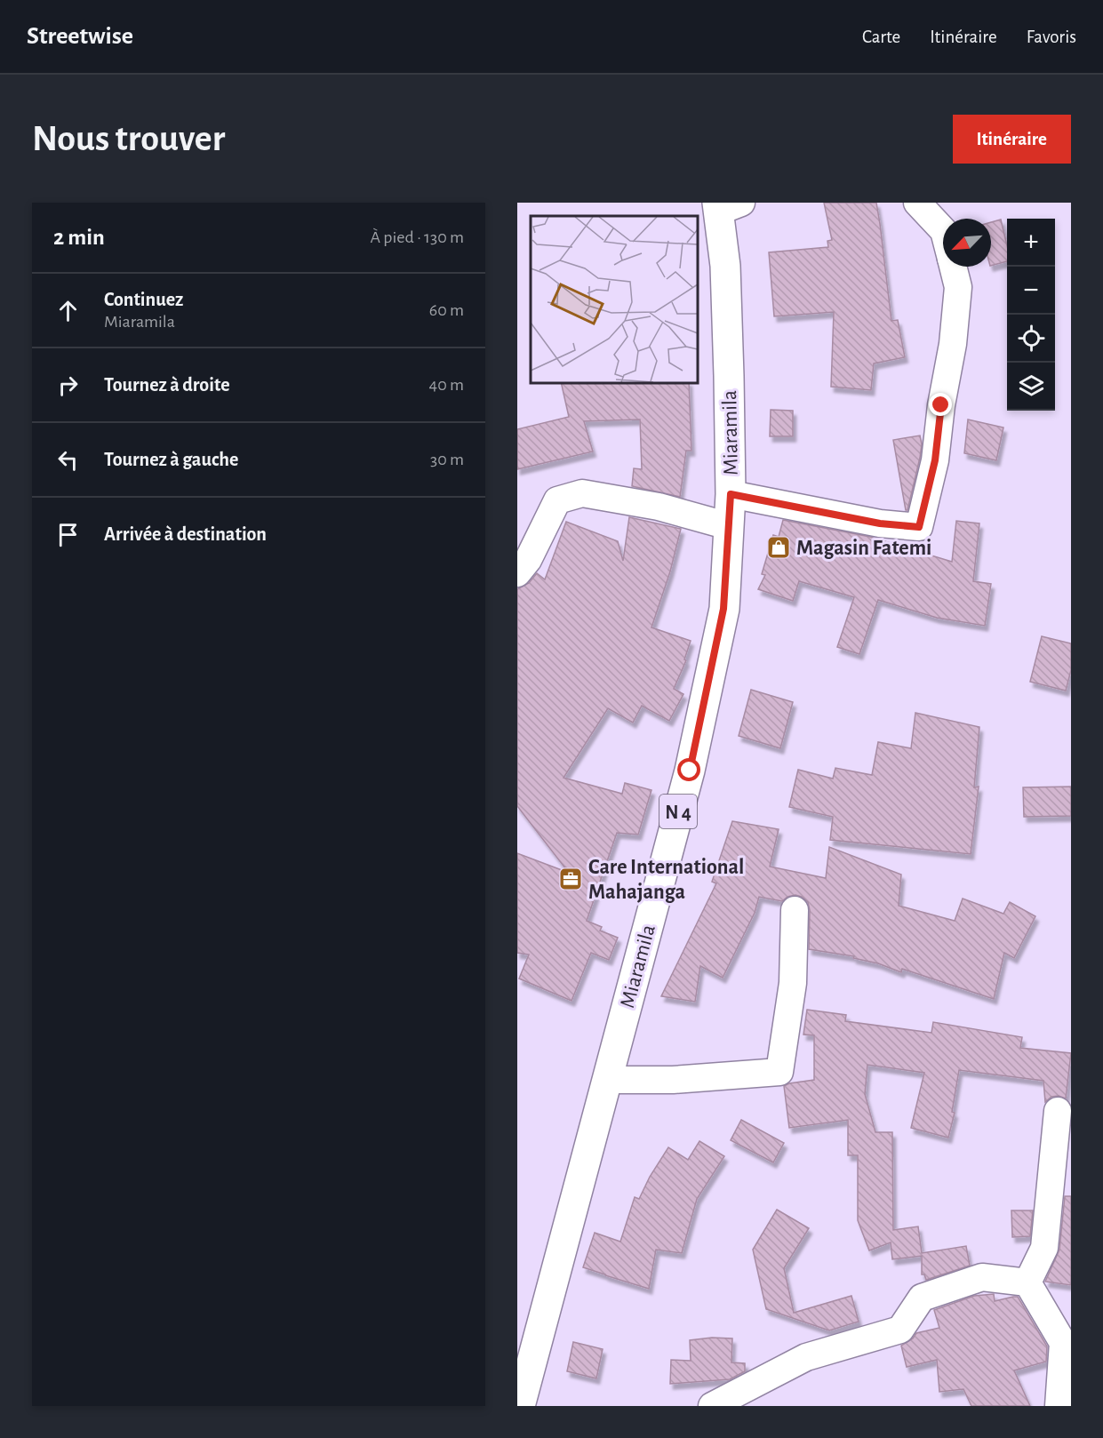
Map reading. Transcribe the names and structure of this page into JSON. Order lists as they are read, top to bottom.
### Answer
{
  "streets": {
    "main road": ["Miaramila", "N 4"]
  },
  "places": {
    "shop": ["Magasin Fatemi"],
    "office": ["Care International Mahajanga"]
  },
  "north": "bottom left",
  "page": {
    "header": "Streetwise",
    "nav": ["Carte", "Itinéraire", "Favoris"],
    "buttons": "Itinéraire",
    "title": "Nous trouver",
    "heading": ["2 min", "À pied · 130 m"],
    "map_buttons": ["+", "−"],
    "list": [
      ["Continuez", "Miaramila", "60 m"],
      ["Tournez à droite", "40 m"],
      ["Tournez à gauche", "30 m"],
      "Arrivée à destination"
    ]
  }
}
